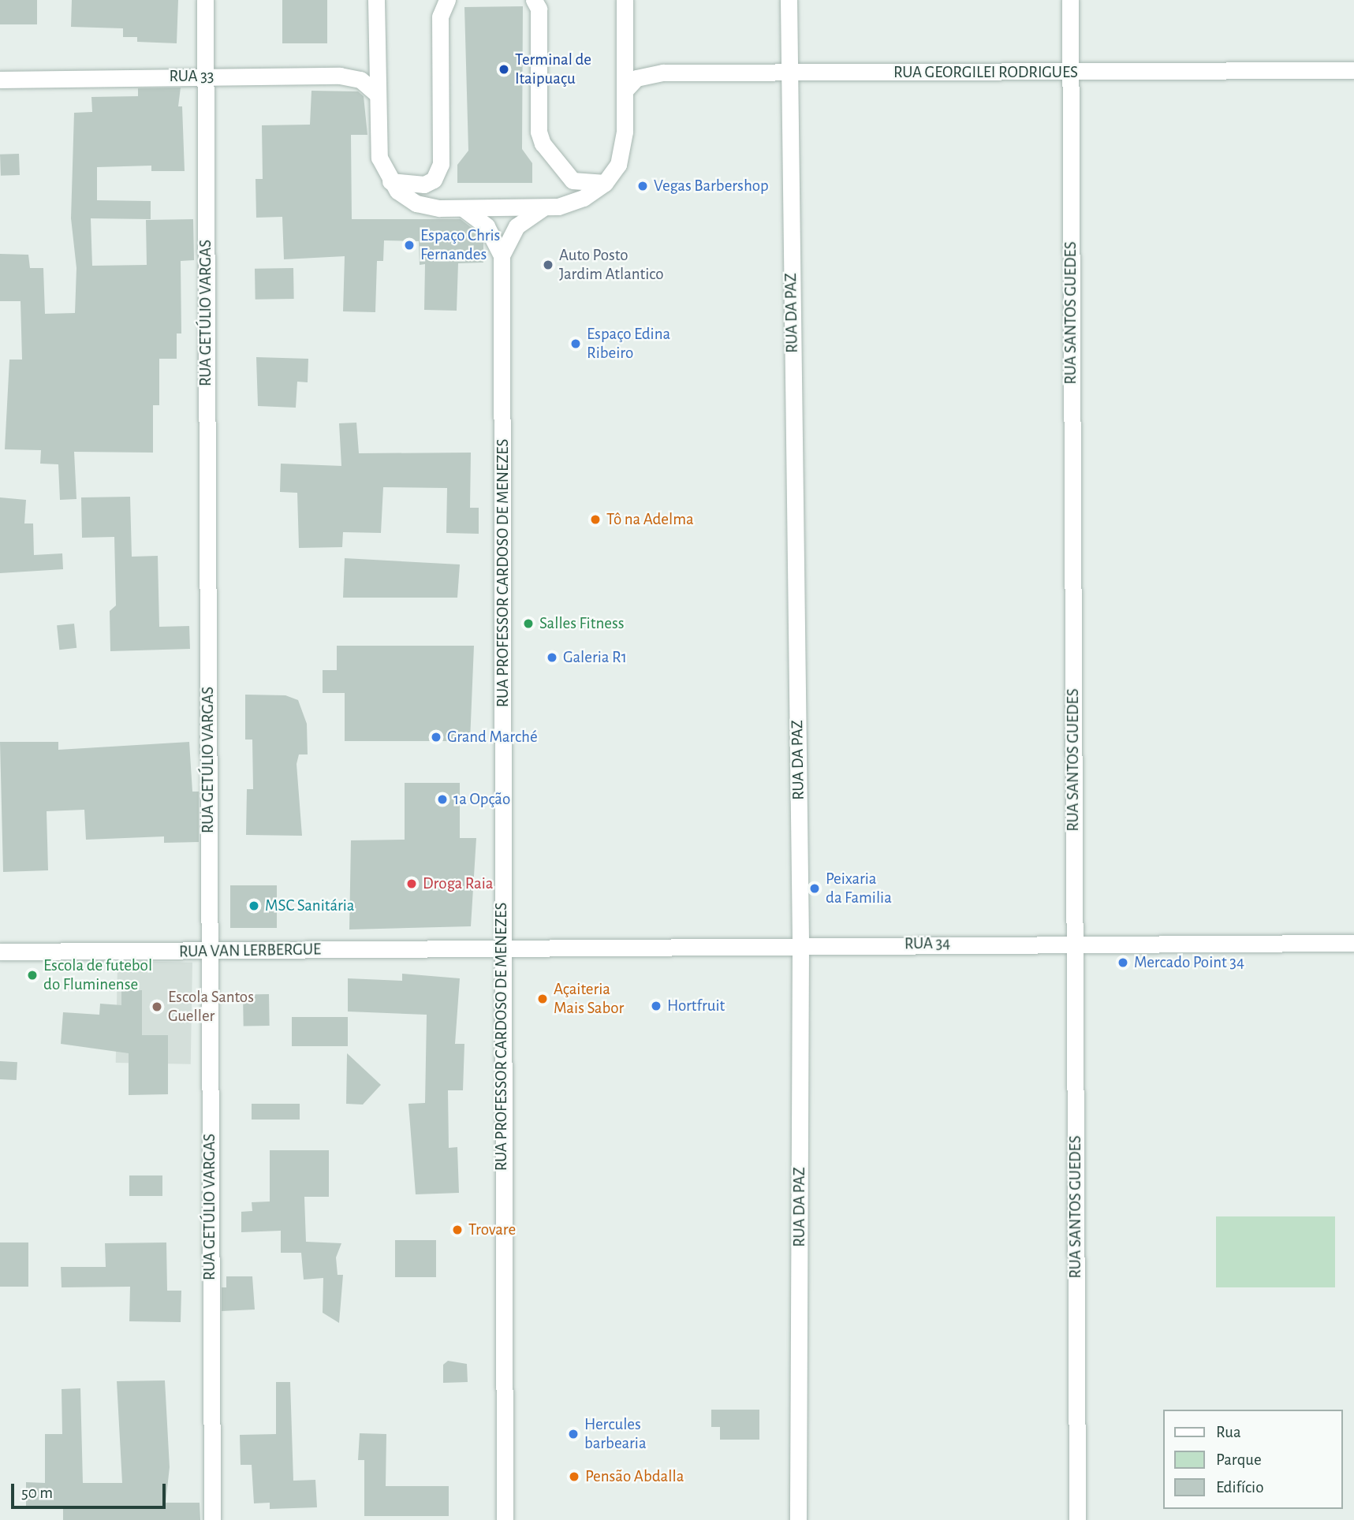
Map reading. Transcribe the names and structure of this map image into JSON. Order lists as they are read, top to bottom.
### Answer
{
  "streets": {
    "street": [
      "RUA GEORGILEI RODRIGUES",
      "RUA 33",
      "RUA GETÚLIO VARGAS",
      "RUA DA PAZ",
      "RUA SANTOS GUEDES",
      "RUA PROFESSOR CARDOSO DE MENEZES",
      "RUA 34",
      "RUA VAN LERBERGUE"
    ]
  },
  "crossings": [
    ["RUA GEORGILEI RODRIGUES", "RUA DA PAZ"],
    ["RUA GEORGILEI RODRIGUES", "RUA SANTOS GUEDES"],
    ["RUA 33", "RUA GETÚLIO VARGAS"],
    ["RUA GETÚLIO VARGAS", "RUA VAN LERBERGUE"],
    ["RUA DA PAZ", "RUA 34"],
    ["RUA SANTOS GUEDES", "RUA 34"],
    ["RUA PROFESSOR CARDOSO DE MENEZES", "RUA 34"],
    ["RUA PROFESSOR CARDOSO DE MENEZES", "RUA VAN LERBERGUE"],
    ["RUA 34", "RUA VAN LERBERGUE"]
  ],
  "places": [
    "Terminal de Itaipuaçu",
    "Vegas Barbershop",
    "Espaço Chris Fernandes",
    "Auto Posto Jardim Atlantico",
    "Espaço Edina Ribeiro",
    "Tô na Adelma",
    "Salles Fitness",
    "Galeria R1",
    "Grand Marché",
    "1a Opção",
    "Droga Raia",
    "Peixaria da Familia",
    "MSC Sanitária",
    "Mercado Point 34",
    "Escola de futebol do Fluminense",
    "Açaiteria Mais Sabor",
    "Hortfruit",
    "Escola Santos Gueller",
    "Trovare",
    "Hercules barbearia",
    "Pensão Abdalla"
  ],
  "legend": ["Rua", "Parque", "Edifício"],
  "scale_bar": "50 m"
}
